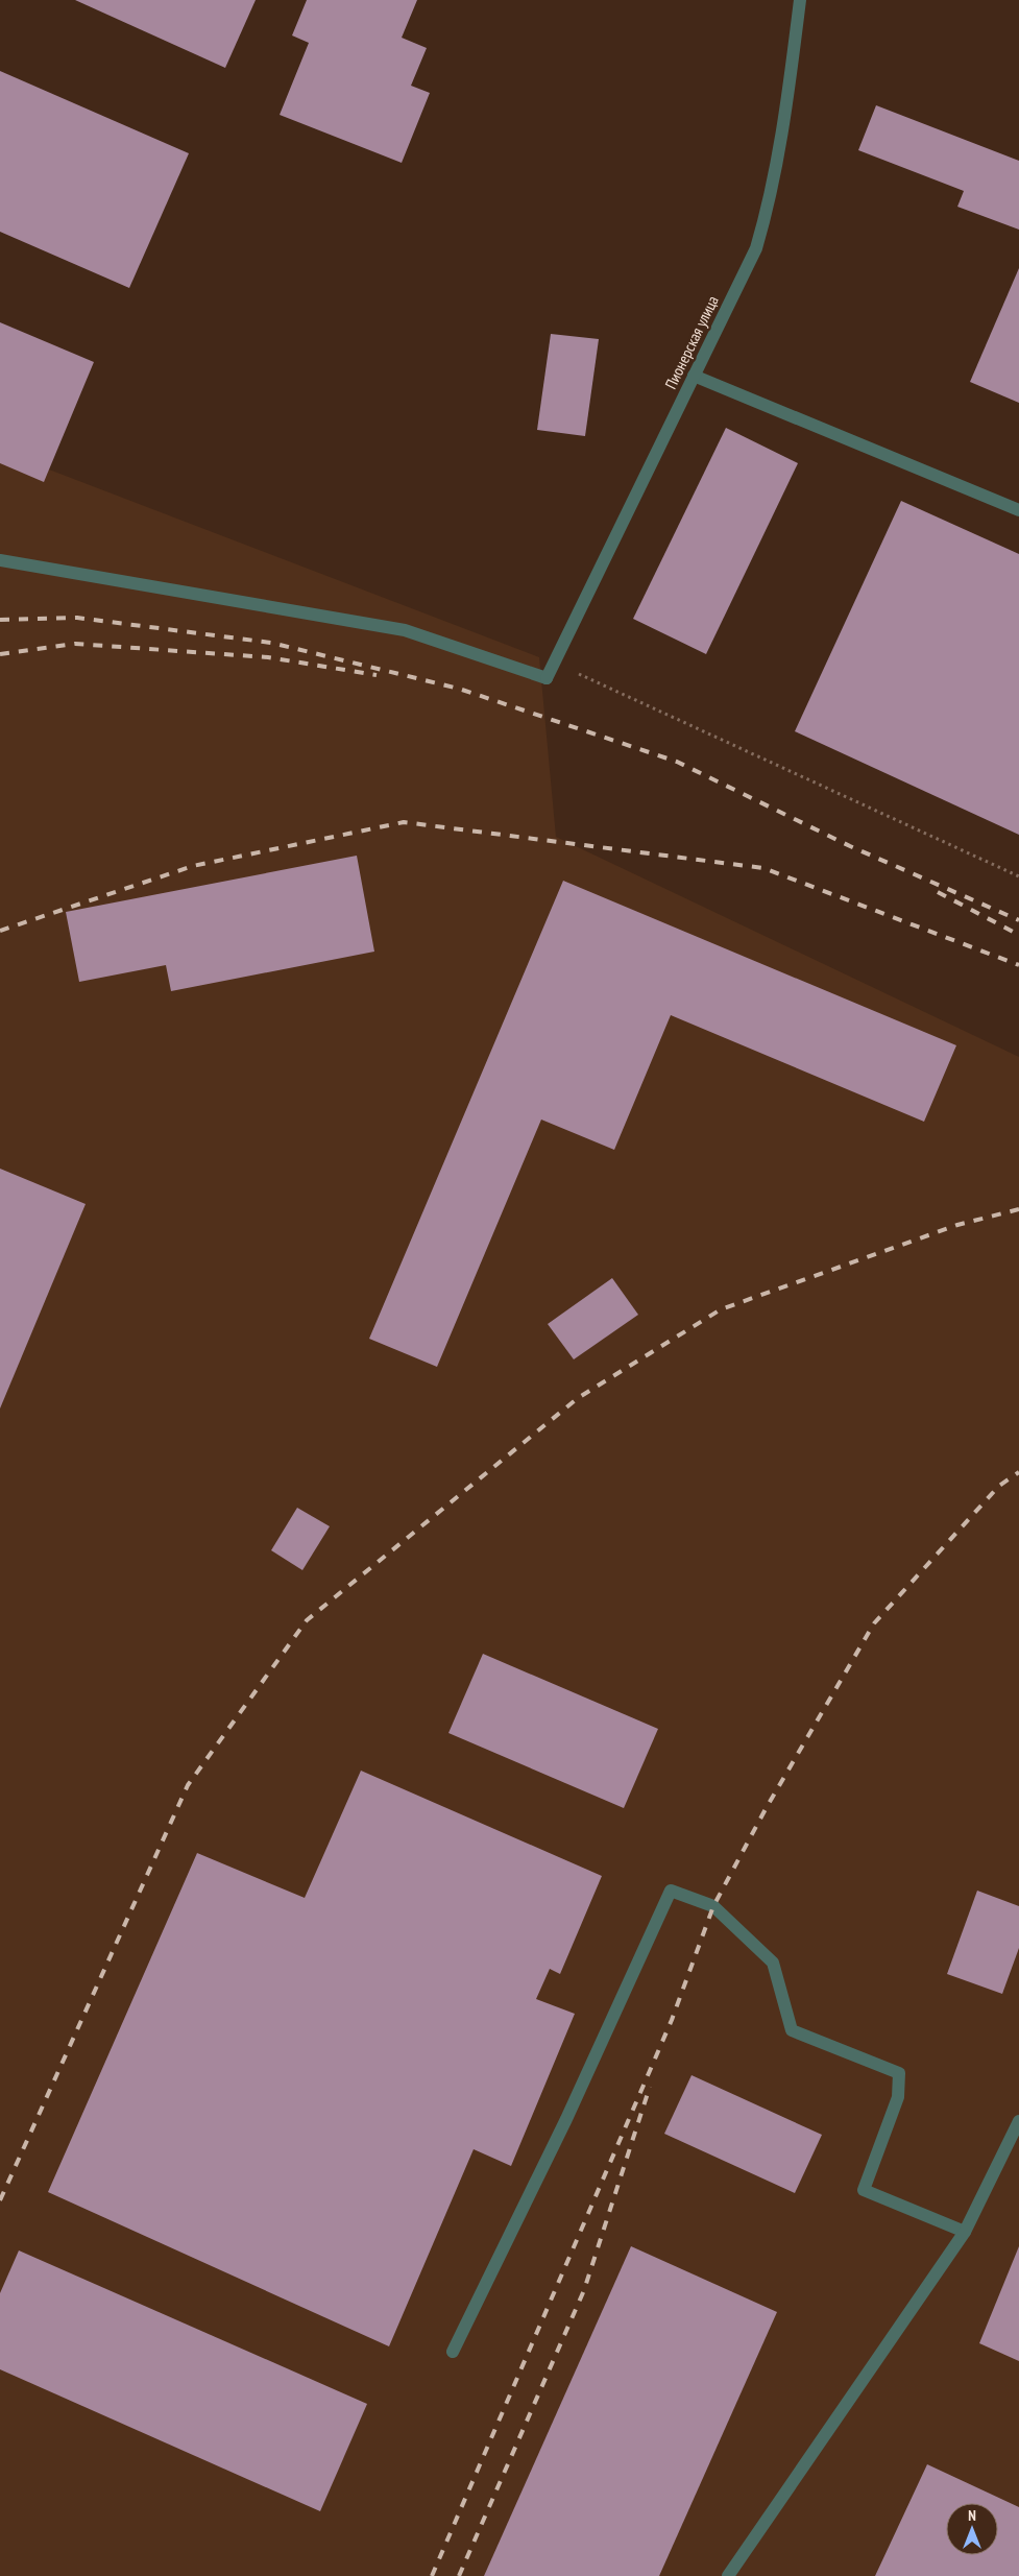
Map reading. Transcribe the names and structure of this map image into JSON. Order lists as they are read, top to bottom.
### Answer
{
  "streets": {
    "street": ["Пионерская улица"]
  },
  "north": "top"
}
